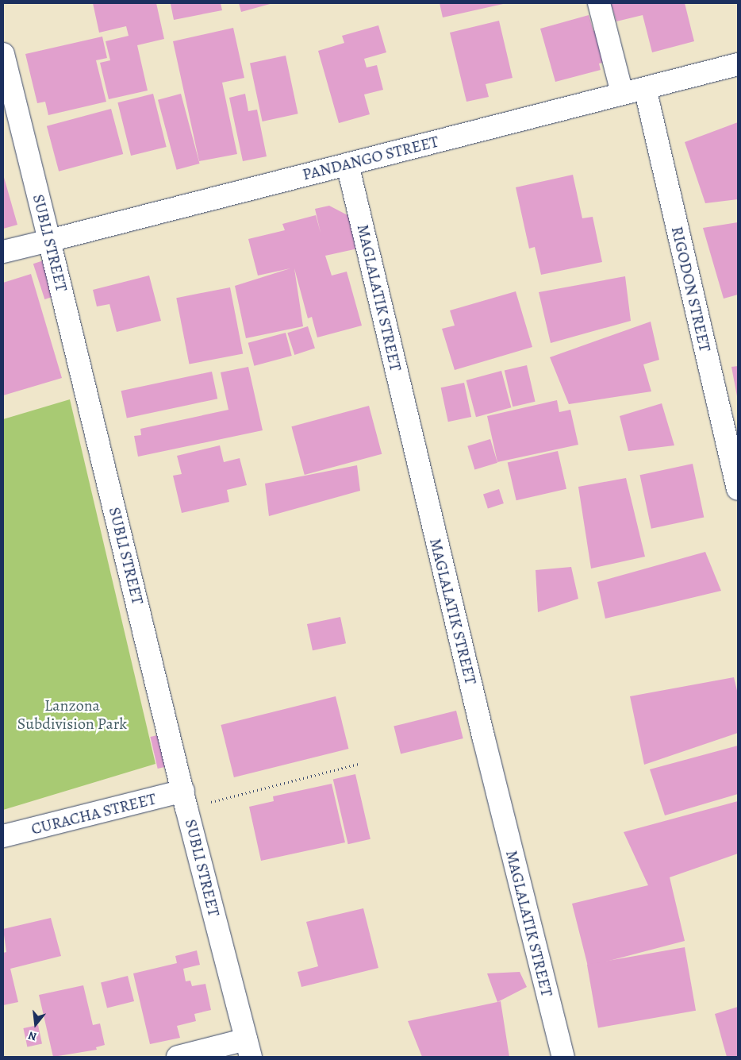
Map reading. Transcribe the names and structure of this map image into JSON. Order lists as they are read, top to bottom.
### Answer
{
  "streets": {
    "street": [
      "PANDANGO STREET",
      "SUBLI STREET",
      "RIGODON STREET",
      "MAGLALATIK STREET",
      "CURACHA STREET"
    ]
  },
  "crossings": [
    ["PANDANGO STREET", "SUBLI STREET"],
    ["PANDANGO STREET", "RIGODON STREET"],
    ["PANDANGO STREET", "MAGLALATIK STREET"],
    ["SUBLI STREET", "CURACHA STREET"]
  ],
  "parks": ["Lanzona Subdivision Park"],
  "north": "bottom"
}
